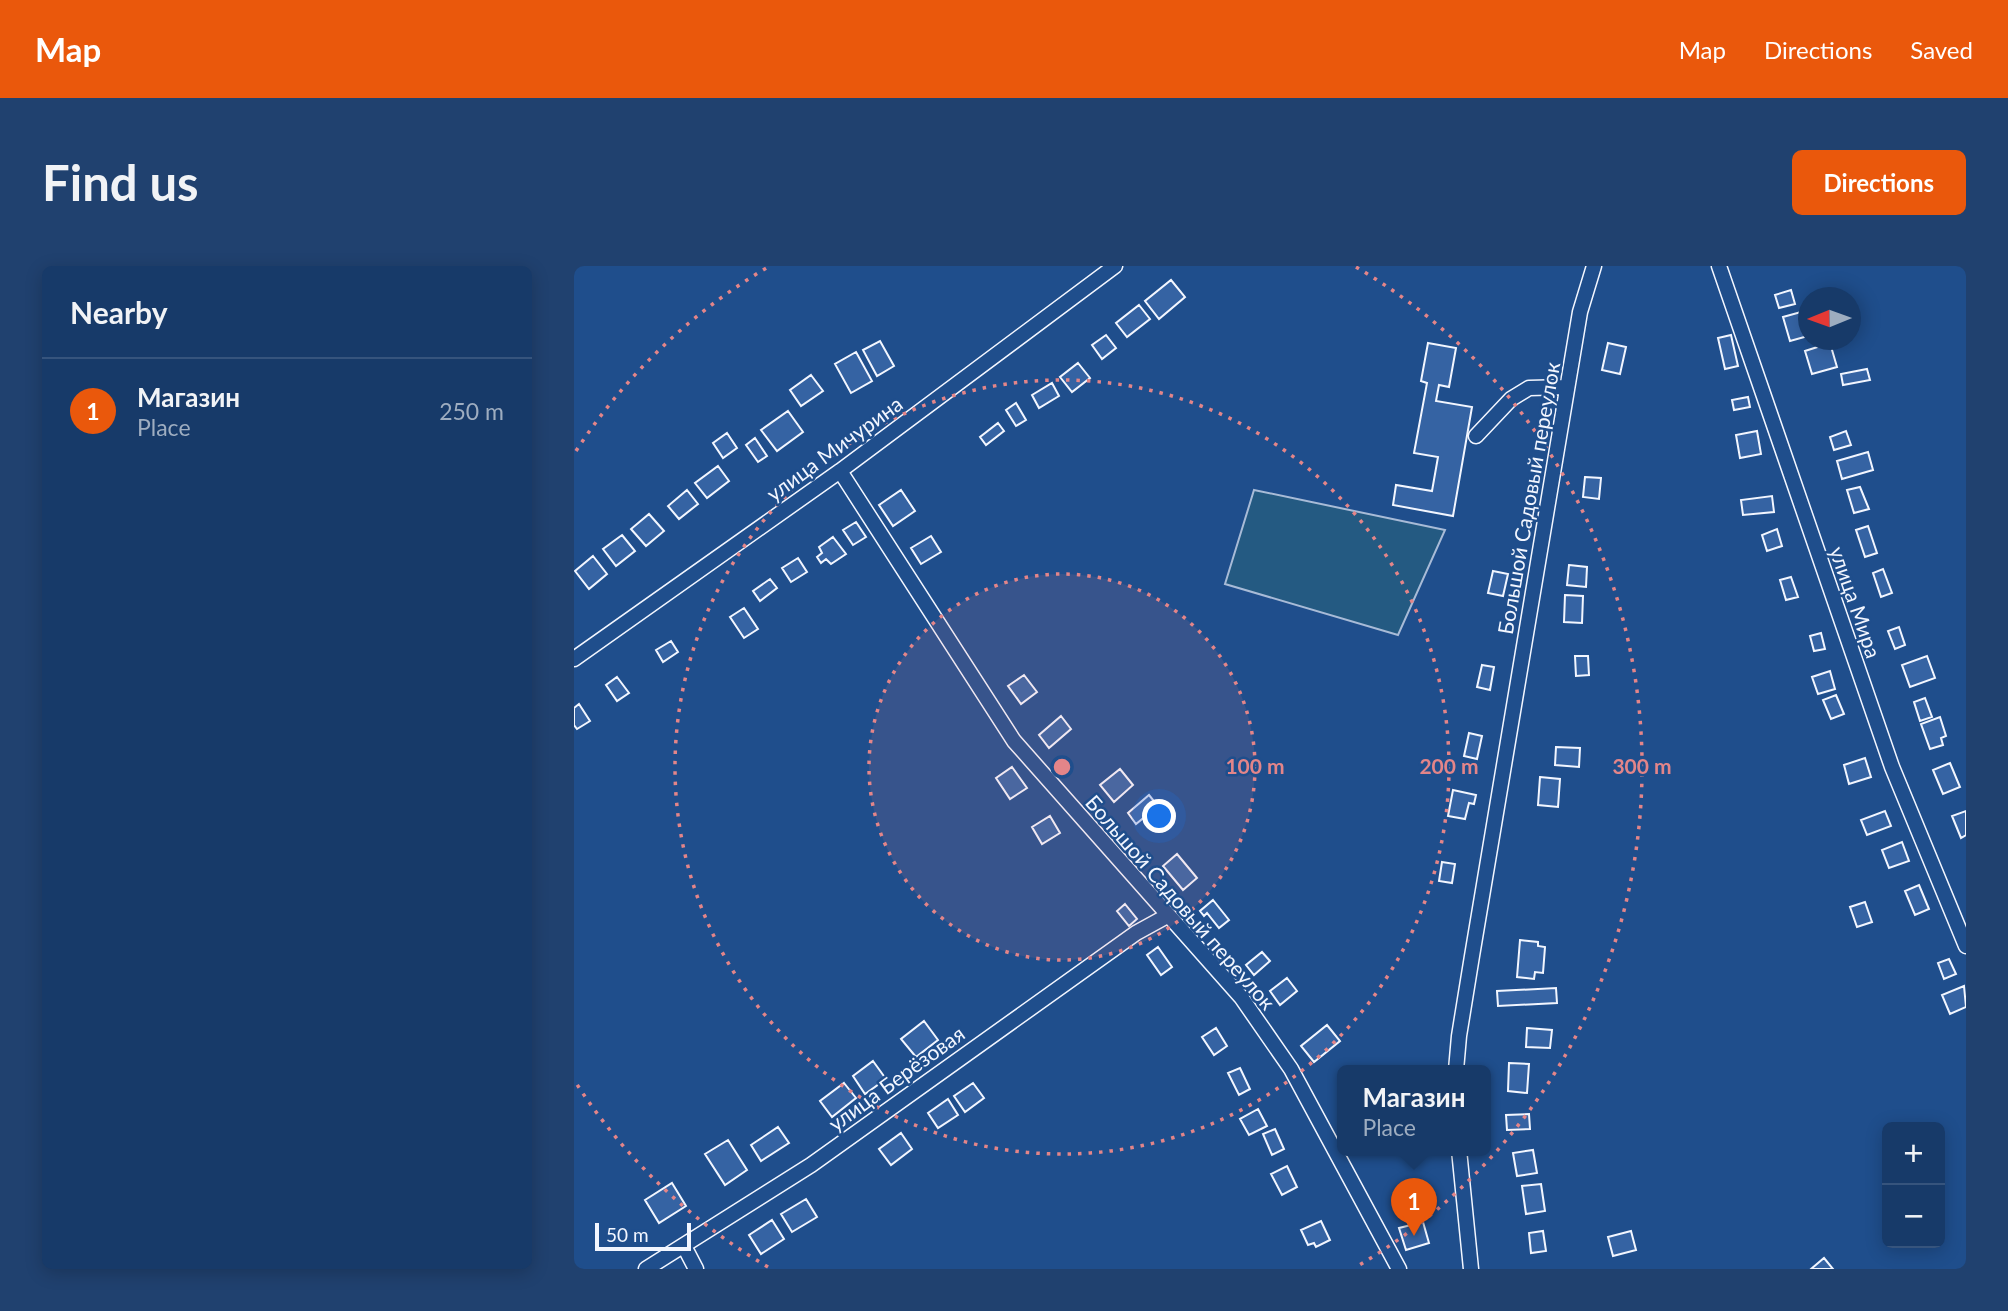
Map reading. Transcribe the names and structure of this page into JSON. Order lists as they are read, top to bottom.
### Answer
{
  "streets": {
    "street": [
      "улица Мичурина",
      "Большой Садовый переулок",
      "улица Мира",
      "улица Берёзовая"
    ]
  },
  "crossings": [
    ["улица Мичурина", "Большой Садовый переулок"],
    ["Большой Садовый переулок", "улица Берёзовая"]
  ],
  "scale_bar": "50 m",
  "north": "left",
  "page": {
    "header": "Map",
    "nav": ["Map", "Directions", "Saved"],
    "buttons": "Directions",
    "title": "Find us",
    "heading": "Nearby",
    "list": [
      {
        "mark": "1",
        "name": "Магазин",
        "note": "Place",
        "value": "250 m"
      }
    ],
    "popup": ["Магазин", "Place"],
    "map_buttons": ["+", "−"],
    "pins": "1",
    "scale": "50 m"
  },
  "rings": ["100 m", "200 m", "300 m"]
}
